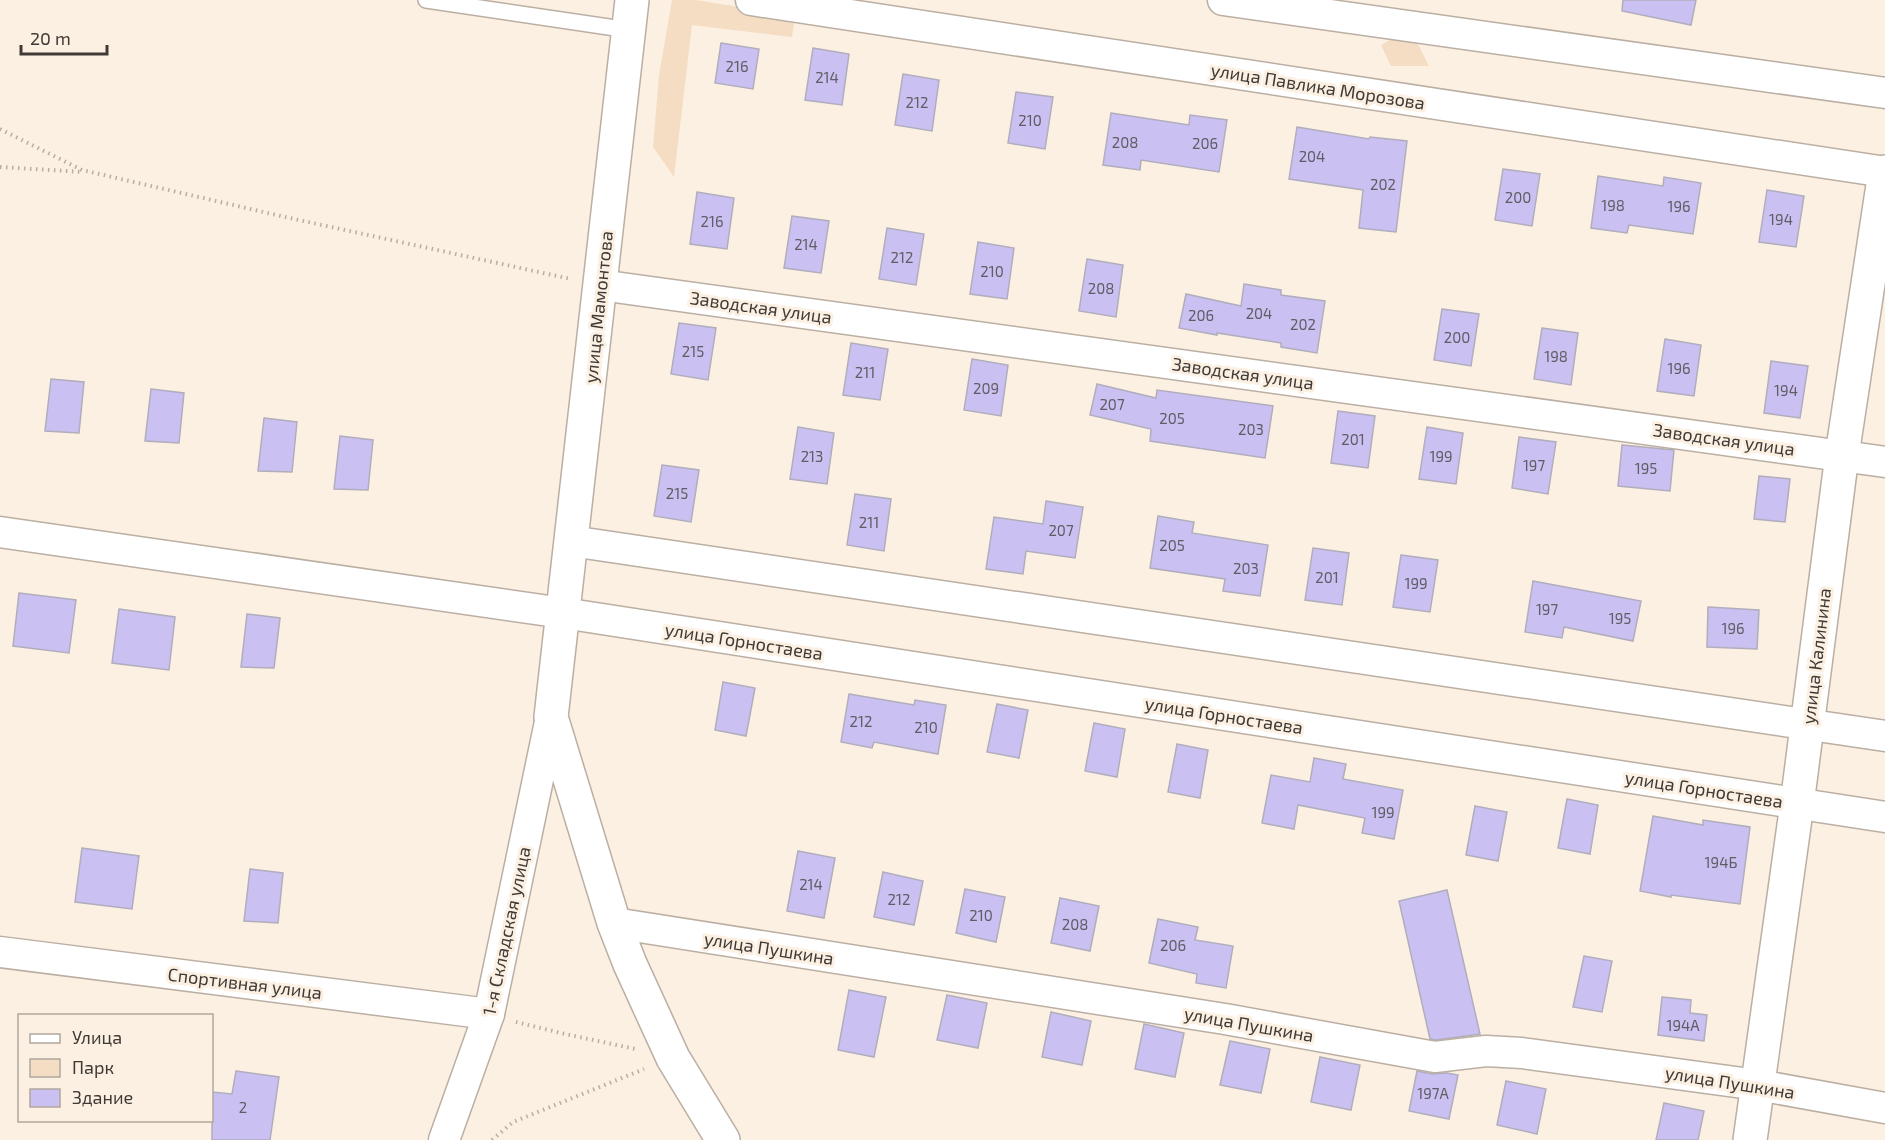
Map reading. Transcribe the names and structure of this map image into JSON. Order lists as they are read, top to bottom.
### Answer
{
  "streets": {
    "main road": ["улица Мамонтова", "улица Калинина"],
    "street": [
      "улица Павлика Морозова",
      "Заводская улица",
      "улица Горностаева",
      "1-я Складская улица",
      "улица Пушкина",
      "Спортивная улица"
    ]
  },
  "crossings": [
    ["улица Павлика Морозова", "улица Калинина"],
    ["улица Мамонтова", "Заводская улица"],
    ["улица Мамонтова", "улица Горностаева"],
    ["Заводская улица", "улица Калинина"],
    ["улица Горностаева", "улица Калинина"],
    ["улица Калинина", "улица Пушкина"],
    ["1-я Складская улица", "Спортивная улица"]
  ],
  "house_numbers": [
    "216",
    "214",
    "212",
    "210",
    "208",
    "206",
    "204",
    "202",
    "200",
    "198",
    "196",
    "194",
    "216",
    "214",
    "212",
    "210",
    "208",
    "204",
    "206",
    "202",
    "200",
    "215",
    "198",
    "196",
    "211",
    "209",
    "194",
    "207",
    "205",
    "203",
    "201",
    "213",
    "199",
    "197",
    "195",
    "215",
    "211",
    "207",
    "205",
    "203",
    "201",
    "199",
    "197",
    "195",
    "196",
    "212",
    "210",
    "199",
    "194Б",
    "214",
    "212",
    "210",
    "208",
    "206",
    "194А",
    "197А",
    "2"
  ],
  "legend": ["Улица", "Парк", "Здание"],
  "scale_bar": "20 m"
}
